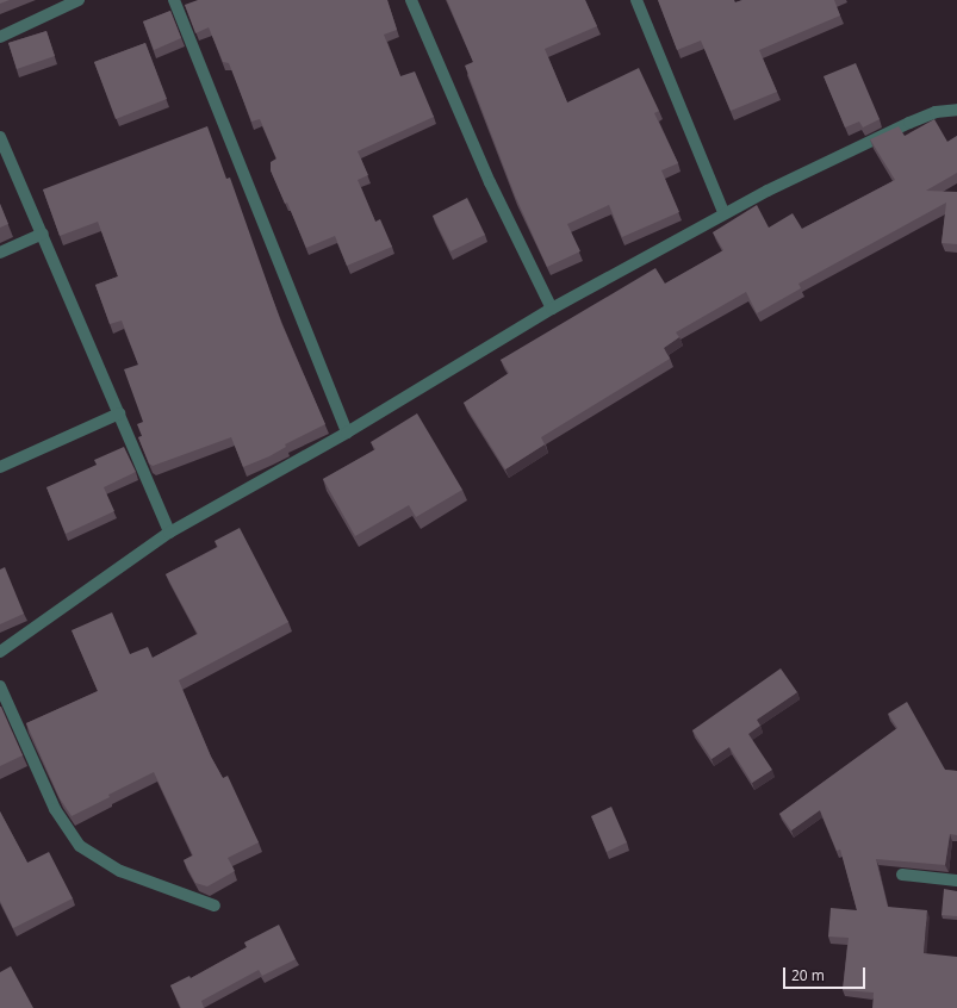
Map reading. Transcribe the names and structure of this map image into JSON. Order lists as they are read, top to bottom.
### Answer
{
  "scale_bar": "20 m"
}
